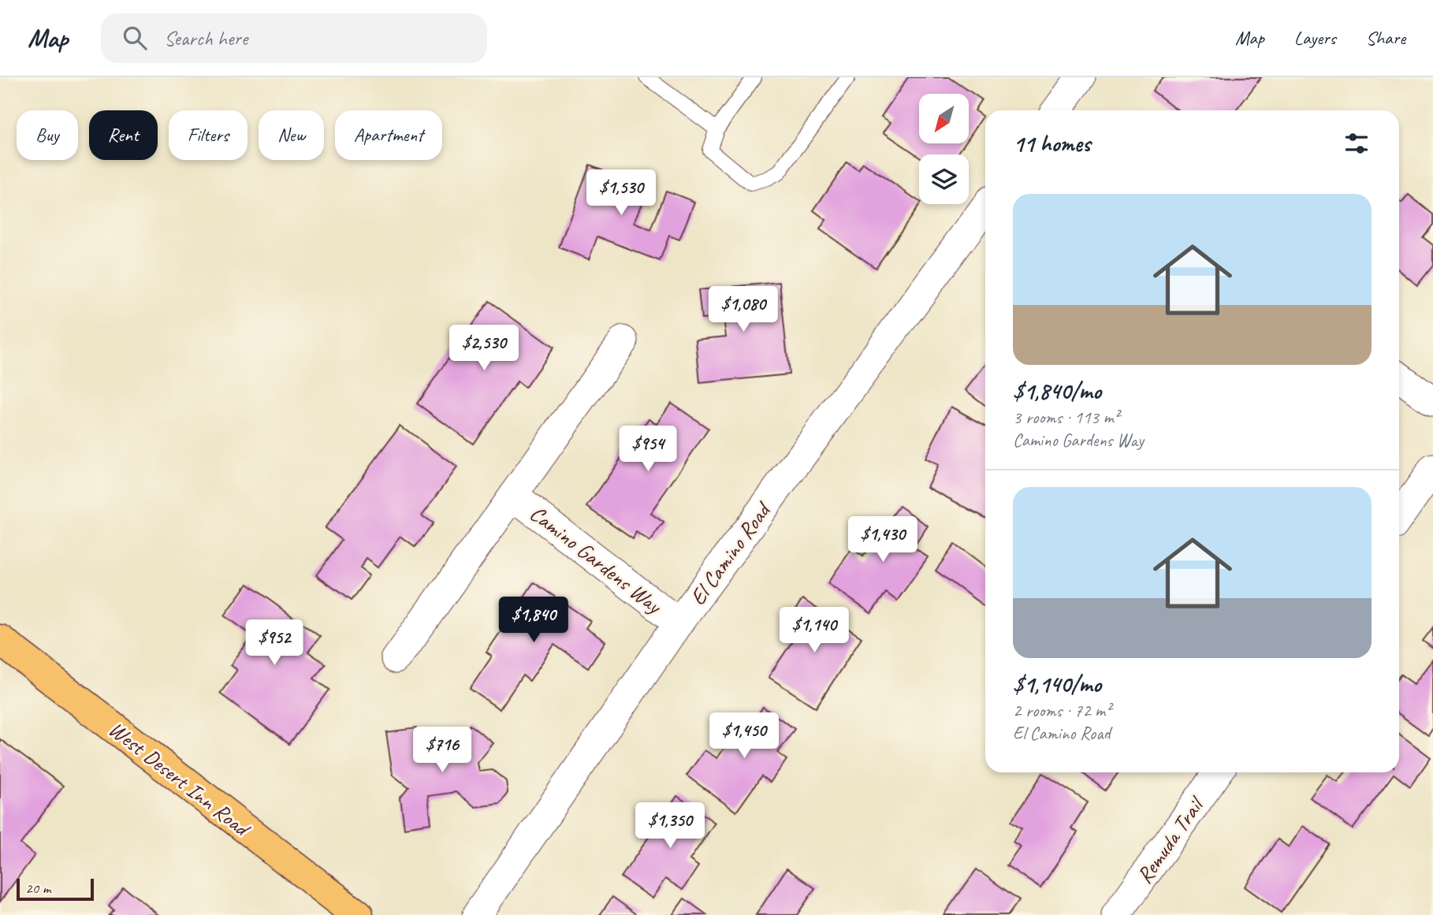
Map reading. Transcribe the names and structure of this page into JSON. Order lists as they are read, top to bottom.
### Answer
{
  "streets": {
    "main road": ["West Desert Inn Road"],
    "street": ["El Camino Road", "Camino Gardens Way", "Remuda Trail"]
  },
  "crossings": [
    ["El Camino Road", "Camino Gardens Way"]
  ],
  "scale_bar": "20 m",
  "north": "bottom left",
  "page": {
    "header": "Map",
    "search": "Search here",
    "nav": ["Map", "Layers", "Share"],
    "chip": [
      "Buy",
      "Rent",
      "Filters",
      "New",
      "Apartment"
    ],
    "heading": "11 homes",
    "price": [
      "$1,530",
      "$1,080",
      "$2,530",
      "$954",
      "$1,430",
      "$1,840",
      "$1,140",
      "$952",
      "$1,450",
      "$716",
      "$1,350"
    ],
    "list": [
      {
        "name": "$1,840/mo",
        "note": "3 rooms · 113 m² · Camino Gardens Way"
      },
      {
        "name": "$1,140/mo",
        "note": "2 rooms · 72 m² · El Camino Road"
      }
    ],
    "scale": "20 m"
  }
}
